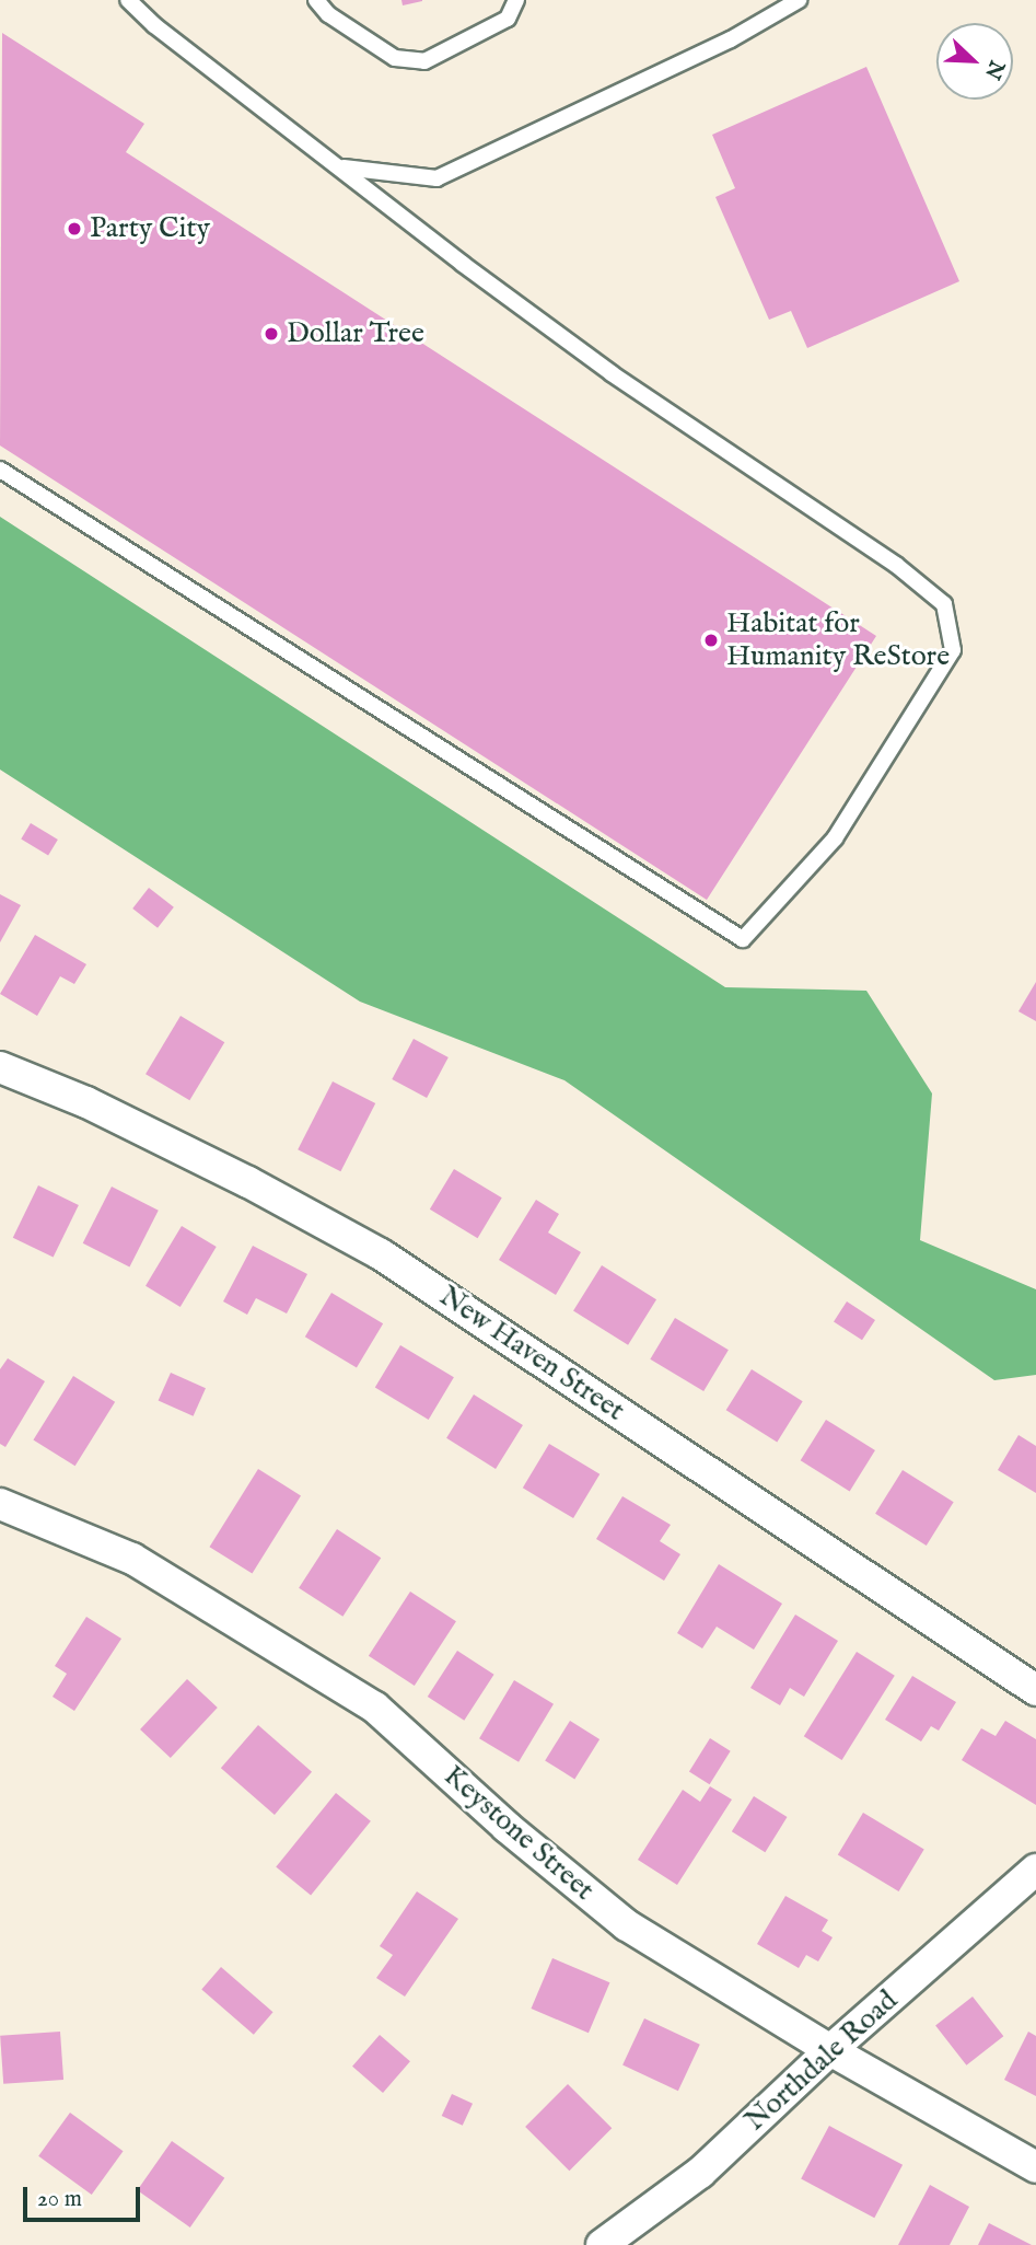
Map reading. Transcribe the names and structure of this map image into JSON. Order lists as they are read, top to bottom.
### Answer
{
  "streets": {
    "street": ["New Haven Street", "Keystone Street", "Northdale Road"]
  },
  "crossings": [
    ["Keystone Street", "Northdale Road"]
  ],
  "places": ["Party City", "Dollar Tree", "Habitat for Humanity ReStore"],
  "scale_bar": "20 m",
  "north": "bottom right"
}
